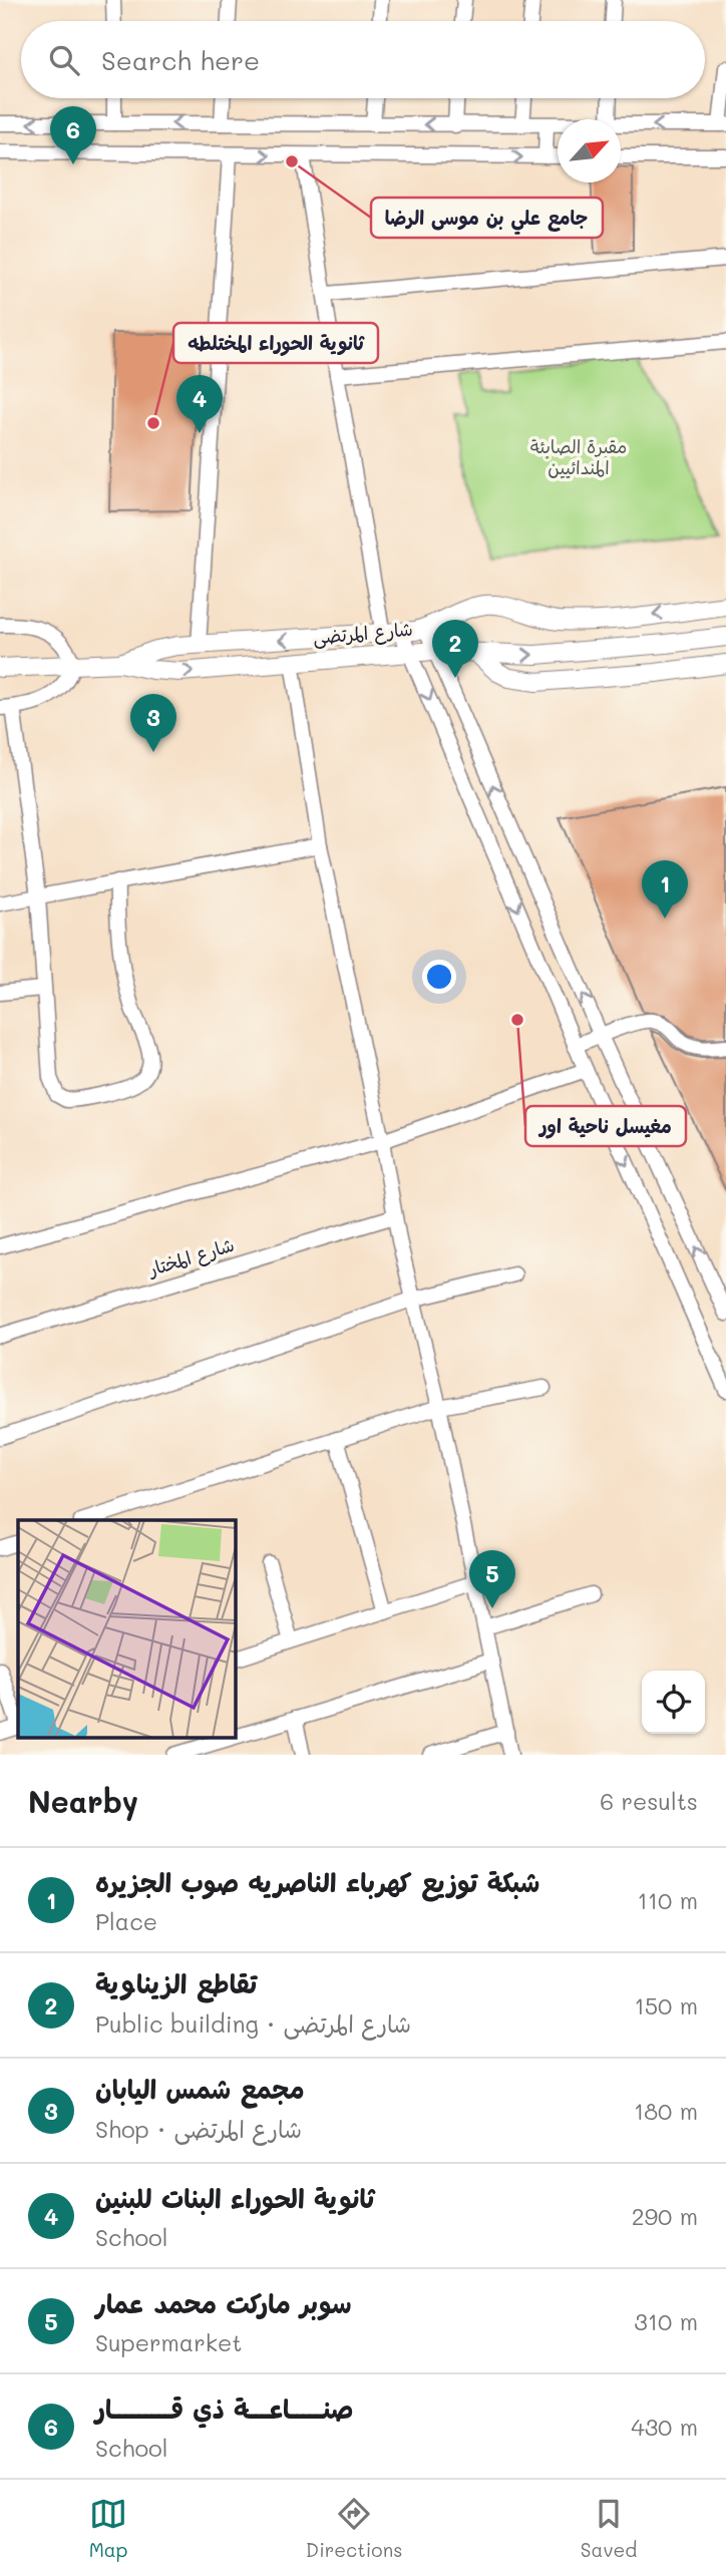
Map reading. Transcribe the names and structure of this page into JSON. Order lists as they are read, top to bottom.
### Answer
{
  "streets": {
    "main road": ["شارع المرتضى"],
    "street": ["شارع المختار"]
  },
  "parks": ["مقبرة الصابئة المندائيين"],
  "places": ["جامع علي بن موسى الرضا", "ثانوية الحوراء المختلطه", "مغيسل ناحية اور"],
  "north": "top right",
  "page": {
    "search": "Search here",
    "pins": [
      "6",
      "4",
      "2",
      "3",
      "1",
      "5"
    ],
    "heading": ["Nearby", "6 results"],
    "list": [
      {
        "mark": "1",
        "name": "شبكة توزيع كهرباء الناصريه صوب الجزيره",
        "note": "Place",
        "value": "110 m"
      },
      {
        "mark": "2",
        "name": "تقاطع الزيناوية",
        "note": "Public building · شارع المرتضى",
        "value": "150 m"
      },
      {
        "mark": "3",
        "name": "مجمع شمس اليابان",
        "note": "Shop · شارع المرتضى",
        "value": "180 m"
      },
      {
        "mark": "4",
        "name": "ثانوية الحوراء البنات للبنين",
        "note": "School",
        "value": "290 m"
      },
      {
        "mark": "5",
        "name": "سوبر ماركت محمد عمار",
        "note": "Supermarket",
        "value": "310 m"
      },
      {
        "mark": "6",
        "name": "صنـــــاعـــة ذي قـــــــــار",
        "note": "School",
        "value": "430 m"
      }
    ],
    "nav": ["Map", "Directions", "Saved"]
  }
}
